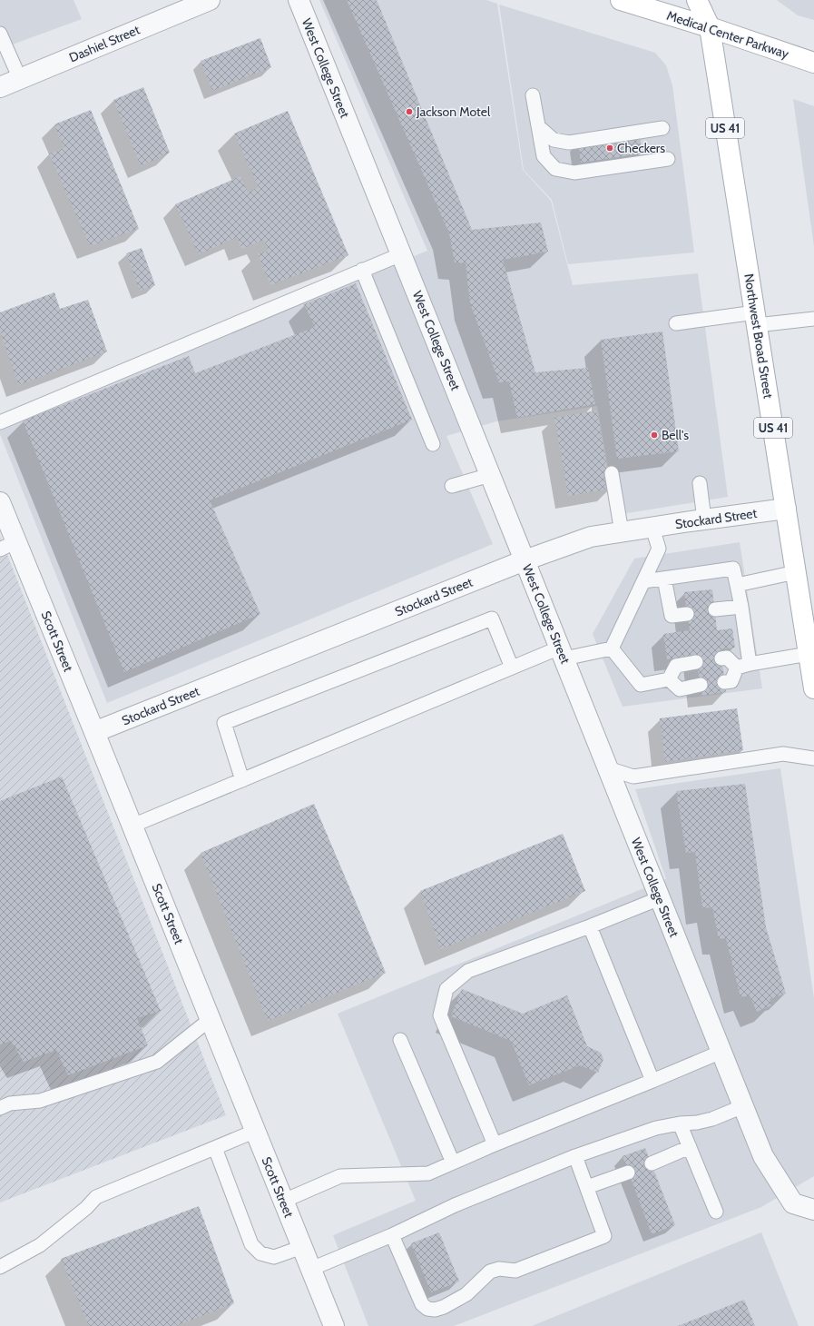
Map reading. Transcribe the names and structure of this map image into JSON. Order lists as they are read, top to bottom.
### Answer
{
  "streets": {
    "main road": ["Medical Center Parkway", "US 41", "Northwest Broad Street"],
    "street": [
      "Dashiel Street",
      "West College Street",
      "Stockard Street",
      "Scott Street"
    ]
  },
  "crossings": [
    ["Medical Center Parkway", "Northwest Broad Street"],
    ["West College Street", "Stockard Street"],
    ["Northwest Broad Street", "Stockard Street"],
    ["Stockard Street", "Scott Street"]
  ],
  "places": ["Jackson Motel", "Checkers", "Bell's"]
}
